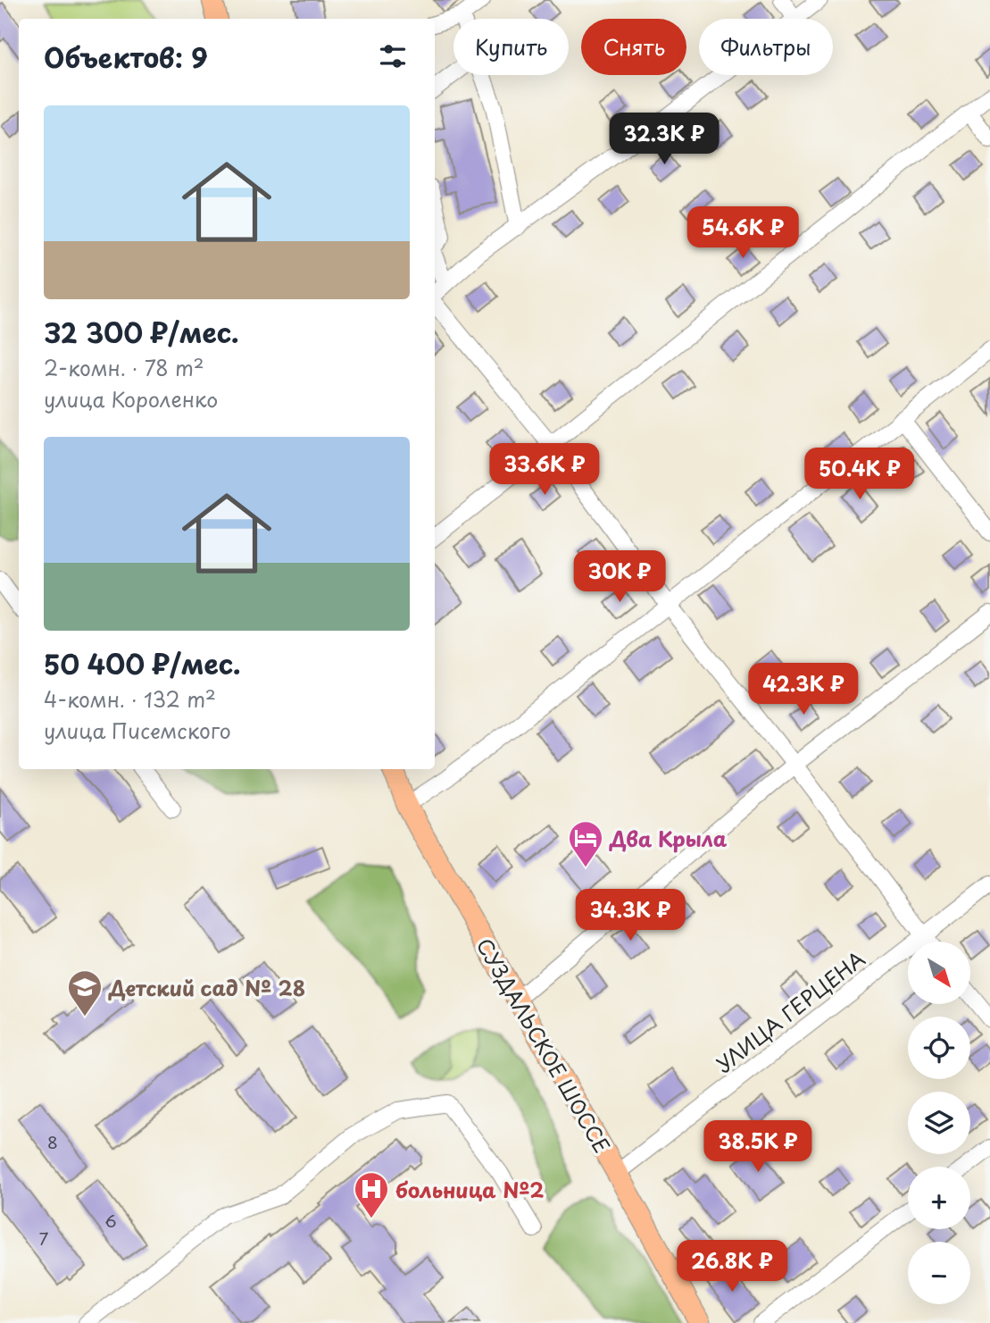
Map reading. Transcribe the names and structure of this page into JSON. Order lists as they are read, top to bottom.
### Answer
{
  "streets": {
    "main road": ["СУЗДАЛЬСКОЕ ШОССЕ"],
    "street": ["УЛИЦА ГЕРЦЕНА"]
  },
  "crossings": [
    ["УЛИЦА ГЕРЦЕНА", "СУЗДАЛЬСКОЕ ШОССЕ"]
  ],
  "places": {
    "hotel": ["Два Крыла"],
    "school or university": ["Детский сад № 28"],
    "hospital": ["больница №2"]
  },
  "house_numbers": ["8", "6", "7"],
  "north": "bottom right",
  "page": {
    "chip": ["Купить", "Снять", "Фильтры"],
    "heading": "Объектов: 9",
    "list": [
      {
        "name": "32 300 ₽/мес.",
        "note": "2-комн. · 78 m² · улица Короленко"
      },
      {
        "name": "50 400 ₽/мес.",
        "note": "4-комн. · 132 m² · улица Писемского"
      }
    ],
    "price": [
      "32.3K ₽",
      "54.6K ₽",
      "33.6K ₽",
      "50.4K ₽",
      "30K ₽",
      "42.3K ₽",
      "34.3K ₽",
      "38.5K ₽",
      "26.8K ₽"
    ],
    "map_buttons": ["+", "−"]
  }
}
